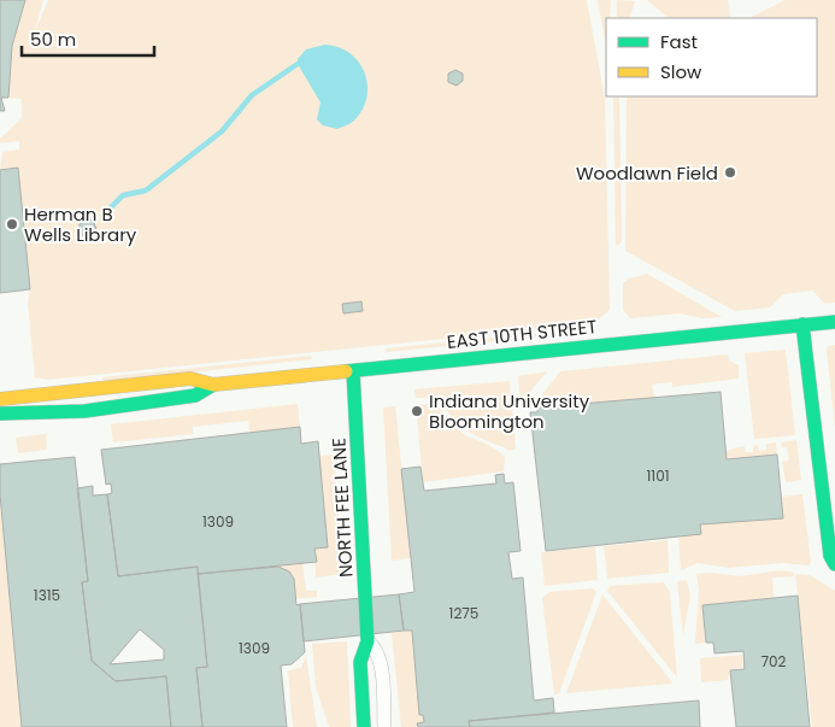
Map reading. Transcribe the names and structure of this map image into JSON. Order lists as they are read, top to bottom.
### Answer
{
  "streets": {
    "street": ["EAST 10TH STREET", "NORTH FEE LANE"]
  },
  "crossings": [
    ["EAST 10TH STREET", "NORTH FEE LANE"]
  ],
  "places": ["Woodlawn Field", "Herman B Wells Library", "Indiana University Bloomington"],
  "house_numbers": [
    "1101",
    "1309",
    "1315",
    "1275",
    "1309",
    "702"
  ],
  "legend": ["Fast", "Slow"],
  "scale_bar": "50 m"
}
